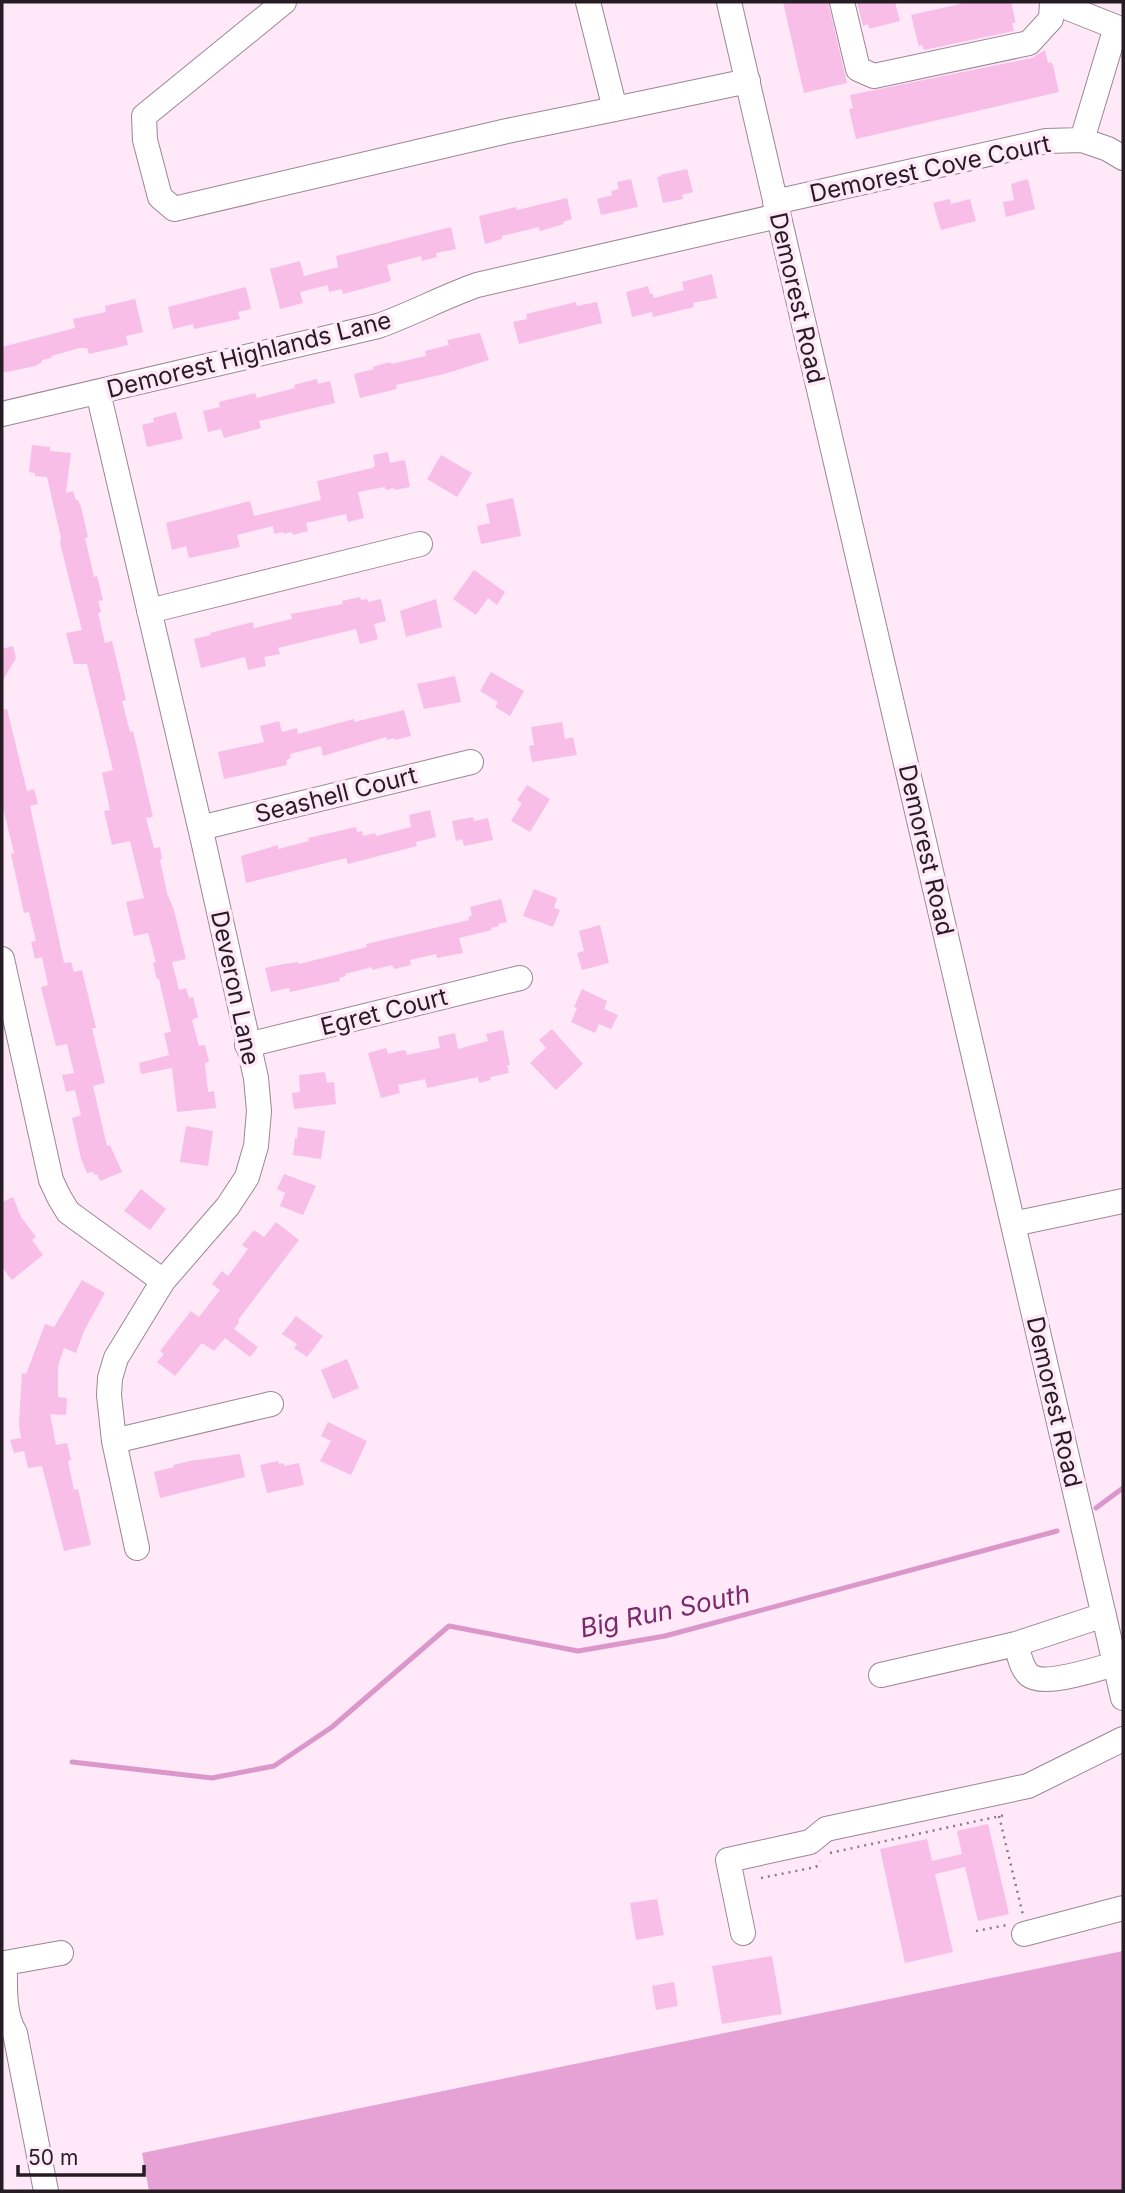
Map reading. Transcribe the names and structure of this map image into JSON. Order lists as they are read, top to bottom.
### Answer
{
  "streets": {
    "street": [
      "Demorest Cove Court",
      "Demorest Road",
      "Demorest Highlands Lane",
      "Seashell Court",
      "Deveron Lane",
      "Egret Court"
    ]
  },
  "crossings": [
    ["Demorest Cove Court", "Demorest Road"],
    ["Demorest Cove Court", "Demorest Highlands Lane"],
    ["Demorest Road", "Demorest Highlands Lane"],
    ["Demorest Highlands Lane", "Deveron Lane"],
    ["Seashell Court", "Deveron Lane"],
    ["Deveron Lane", "Egret Court"]
  ],
  "water": ["Big Run South"],
  "scale_bar": "50 m"
}
